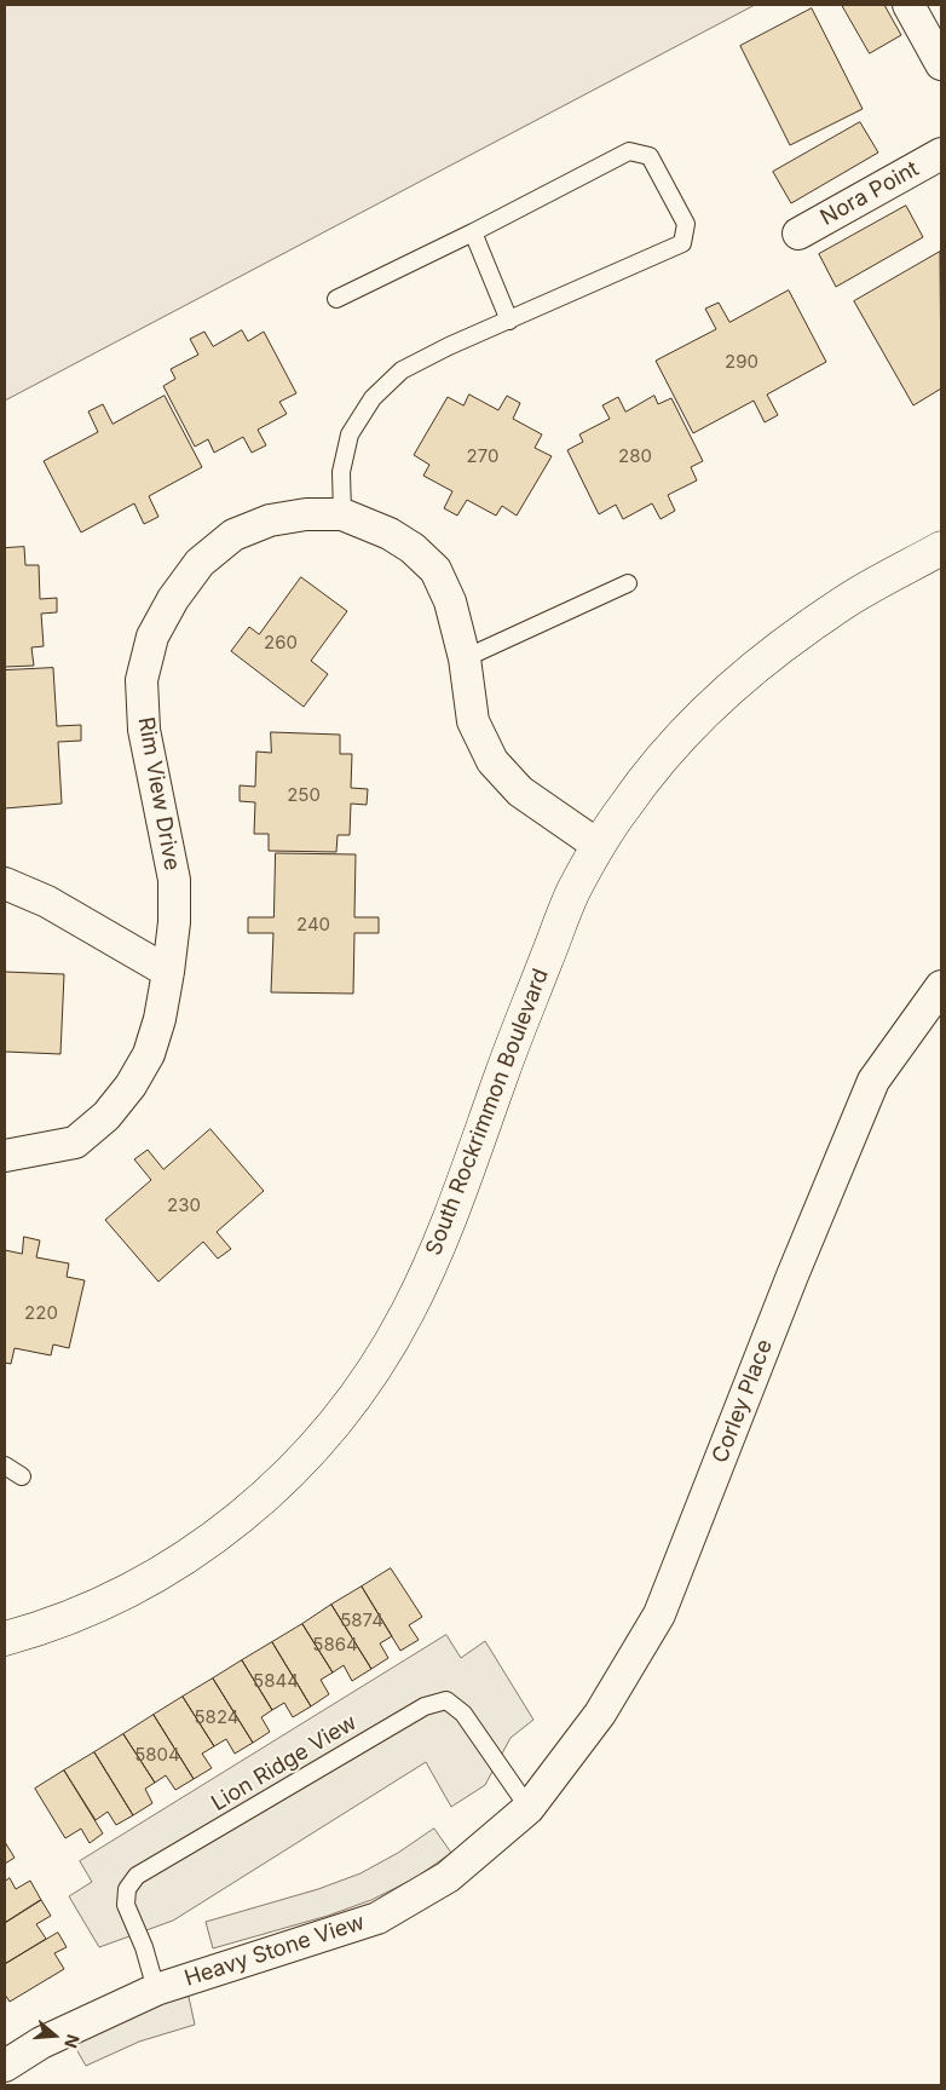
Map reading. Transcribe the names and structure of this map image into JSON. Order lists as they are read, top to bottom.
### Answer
{
  "streets": {
    "main road": ["South Rockrimmon Boulevard"],
    "street": [
      "Nora Point",
      "Rim View Drive",
      "Corley Place",
      "Heavy Stone View"
    ],
    "lane": ["Lion Ridge View"]
  },
  "crossings": [
    ["Rim View Drive", "South Rockrimmon Boulevard"],
    ["Corley Place", "Lion Ridge View"],
    ["Corley Place", "Heavy Stone View"],
    ["Lion Ridge View", "Heavy Stone View"]
  ],
  "house_numbers": [
    "290",
    "270",
    "280",
    "260",
    "250",
    "240",
    "230",
    "220",
    "5874",
    "5864",
    "5844",
    "5824",
    "5804"
  ],
  "north": "right"
}
